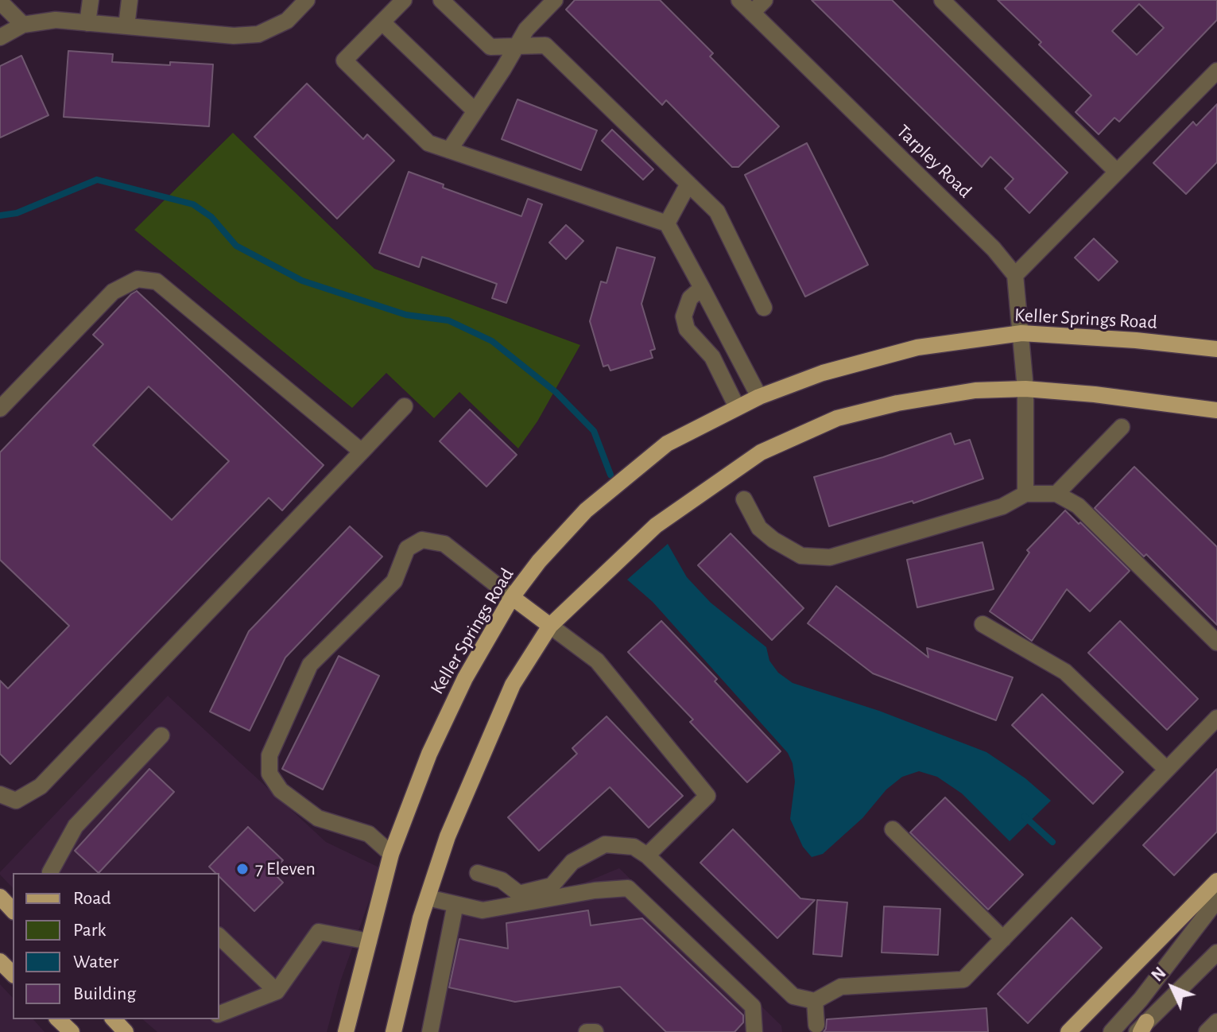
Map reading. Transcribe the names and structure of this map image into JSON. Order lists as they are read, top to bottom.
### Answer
{
  "streets": {
    "main road": ["Keller Springs Road"],
    "street": ["Tarpley Road"]
  },
  "places": ["7 Eleven"],
  "legend": [
    "Road",
    "Park",
    "Water",
    "Building"
  ],
  "north": "top left"
}
